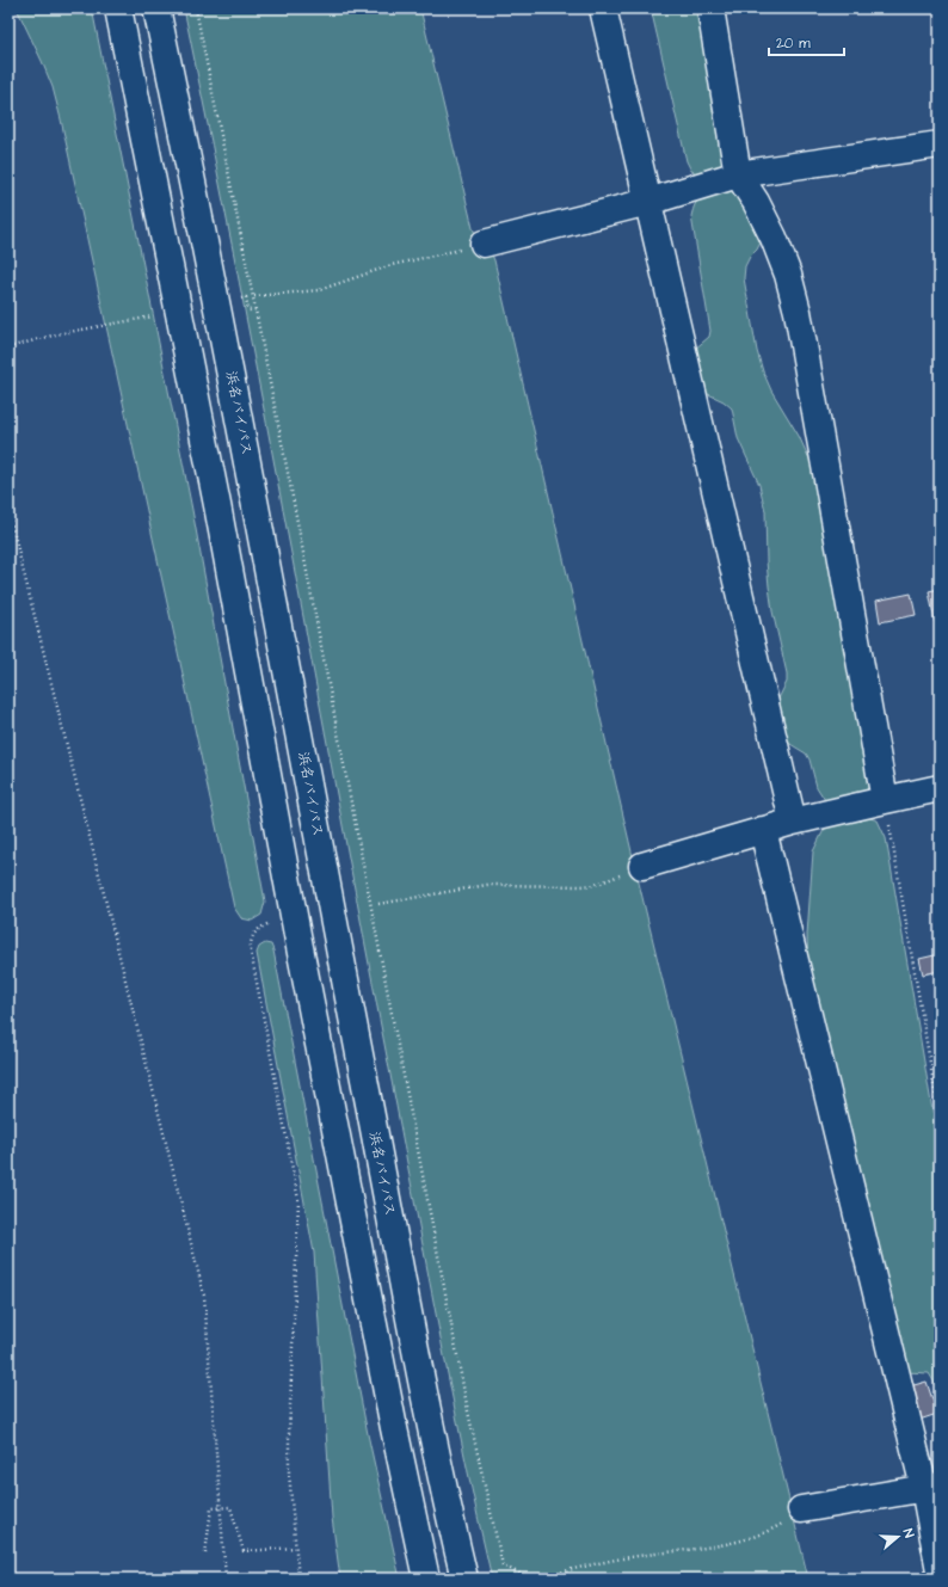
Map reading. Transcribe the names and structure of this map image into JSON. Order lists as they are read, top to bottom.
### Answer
{
  "streets": {
    "main road": ["浜名バイパス"]
  },
  "scale_bar": "20 m",
  "north": "right"
}
